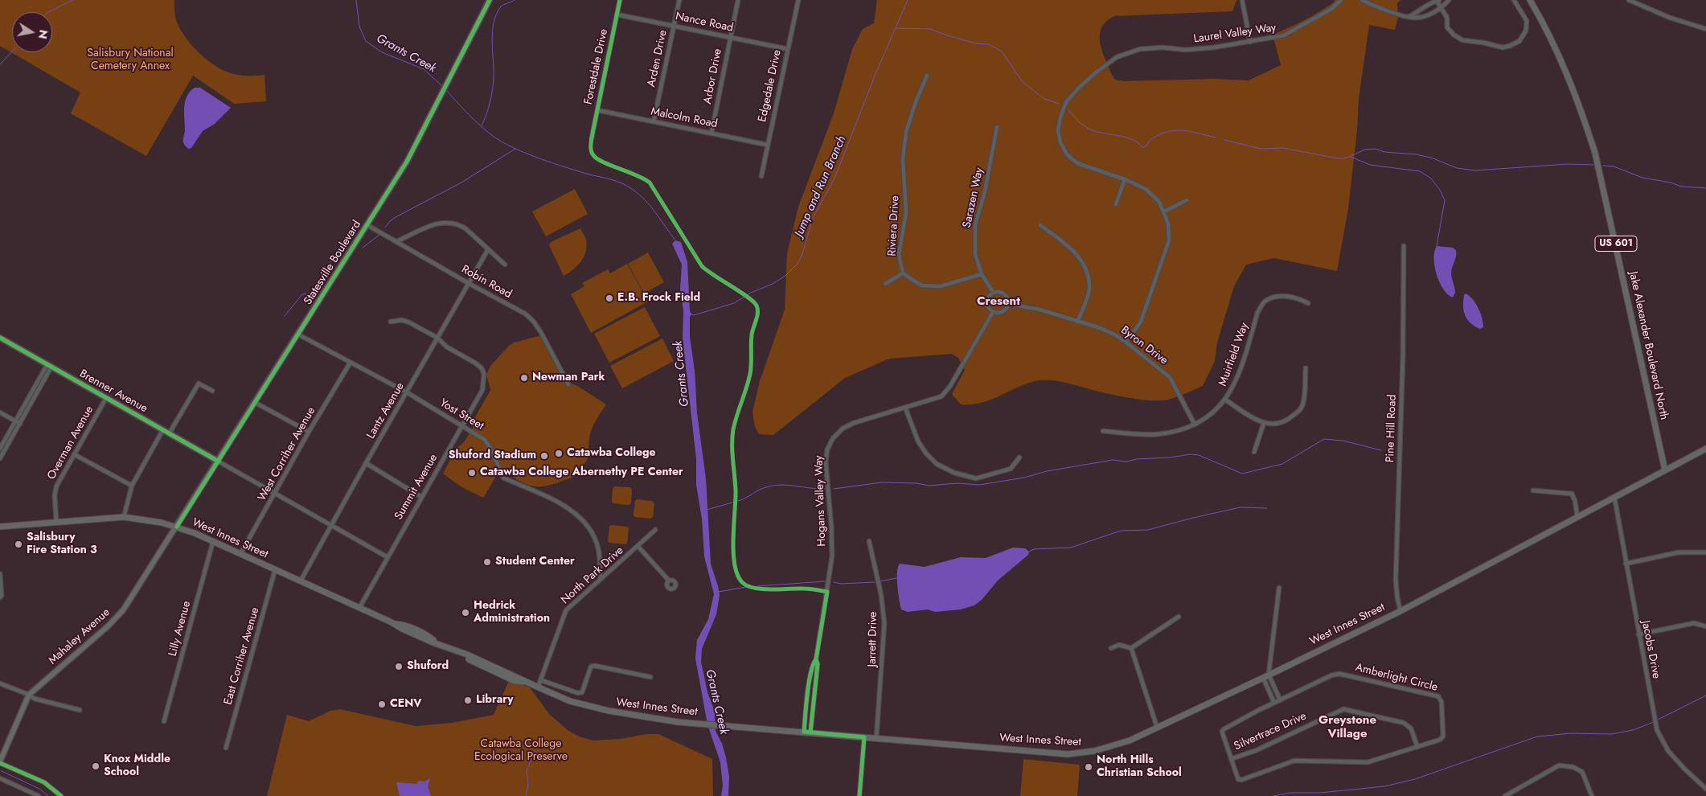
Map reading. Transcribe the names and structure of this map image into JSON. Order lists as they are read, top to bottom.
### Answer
{
  "streets": {
    "main road": [
      "US 601",
      "Statesville Boulevard",
      "Jake Alexander Boulevard North",
      "Brenner Avenue",
      "West Innes Street",
      "Mahaley Avenue"
    ],
    "street": [
      "Nance Road",
      "Laurel Valley Way",
      "Arden Drive",
      "Forestdale Drive",
      "Arbor Drive",
      "Edgedale Drive",
      "Malcolm Road",
      "Sarazen Way",
      "Riviera Drive",
      "Robin Road",
      "Byron Drive",
      "Muirfield Way",
      "Lantz Avenue",
      "Yost Street",
      "Pine Hill Road",
      "Overman Avenue",
      "West Corriher Avenue",
      "Summit Avenue",
      "Hogans Valley Way",
      "North Park Drive",
      "Lilly Avenue",
      "Jarrett Drive",
      "Jacobs Drive",
      "East Corriher Avenue",
      "Amberlight Circle",
      "Silvertrace Drive"
    ]
  },
  "crossings": [
    ["Nance Road", "Arden Drive"],
    ["Nance Road", "Forestdale Drive"],
    ["Nance Road", "Arbor Drive"],
    ["Nance Road", "Edgedale Drive"],
    ["Laurel Valley Way", "Byron Drive"],
    ["Arden Drive", "Malcolm Road"],
    ["Forestdale Drive", "Malcolm Road"],
    ["Arbor Drive", "Malcolm Road"],
    ["Edgedale Drive", "Malcolm Road"],
    ["Sarazen Way", "Byron Drive"],
    ["Sarazen Way", "Hogans Valley Way"],
    ["Statesville Boulevard", "Robin Road"],
    ["Statesville Boulevard", "Brenner Avenue"],
    ["Statesville Boulevard", "Yost Street"],
    ["Statesville Boulevard", "West Innes Street"],
    ["Statesville Boulevard", "Mahaley Avenue"],
    ["Robin Road", "Lantz Avenue"],
    ["Byron Drive", "Muirfield Way"],
    ["Byron Drive", "Hogans Valley Way"],
    ["Jake Alexander Boulevard North", "West Innes Street"],
    ["Brenner Avenue", "Lantz Avenue"],
    ["Brenner Avenue", "Overman Avenue"],
    ["Brenner Avenue", "West Corriher Avenue"],
    ["Brenner Avenue", "Summit Avenue"],
    ["Lantz Avenue", "Yost Street"],
    ["Lantz Avenue", "Summit Avenue"],
    ["Lantz Avenue", "West Innes Street"],
    ["Yost Street", "West Corriher Avenue"],
    ["Yost Street", "Summit Avenue"],
    ["Yost Street", "North Park Drive"],
    ["Pine Hill Road", "West Innes Street"],
    ["Overman Avenue", "West Innes Street"],
    ["West Corriher Avenue", "West Innes Street"],
    ["Summit Avenue", "West Innes Street"],
    ["Hogans Valley Way", "West Innes Street"],
    ["West Innes Street", "North Park Drive"],
    ["West Innes Street", "Lilly Avenue"],
    ["West Innes Street", "Mahaley Avenue"],
    ["West Innes Street", "Jarrett Drive"],
    ["West Innes Street", "Jacobs Drive"],
    ["West Innes Street", "East Corriher Avenue"],
    ["Amberlight Circle", "Silvertrace Drive"]
  ],
  "districts": ["Cresent", "Greystone Village"],
  "water": ["Grants Creek", "Jump and Run Branch"],
  "parks": ["Salisbury National Cemetery Annex", "Catawba College Ecological Preserve"],
  "places": [
    "E.B. Frock Field",
    "Newman Park",
    "Catawba College",
    "Shuford Stadium",
    "Catawba College Abernethy PE Center",
    "Salisbury Fire Station 3",
    "Student Center",
    "Hedrick Administration",
    "Shuford",
    "Library",
    "CENV",
    "Knox Middle School",
    "North Hills Christian School"
  ],
  "north": "right"
}
